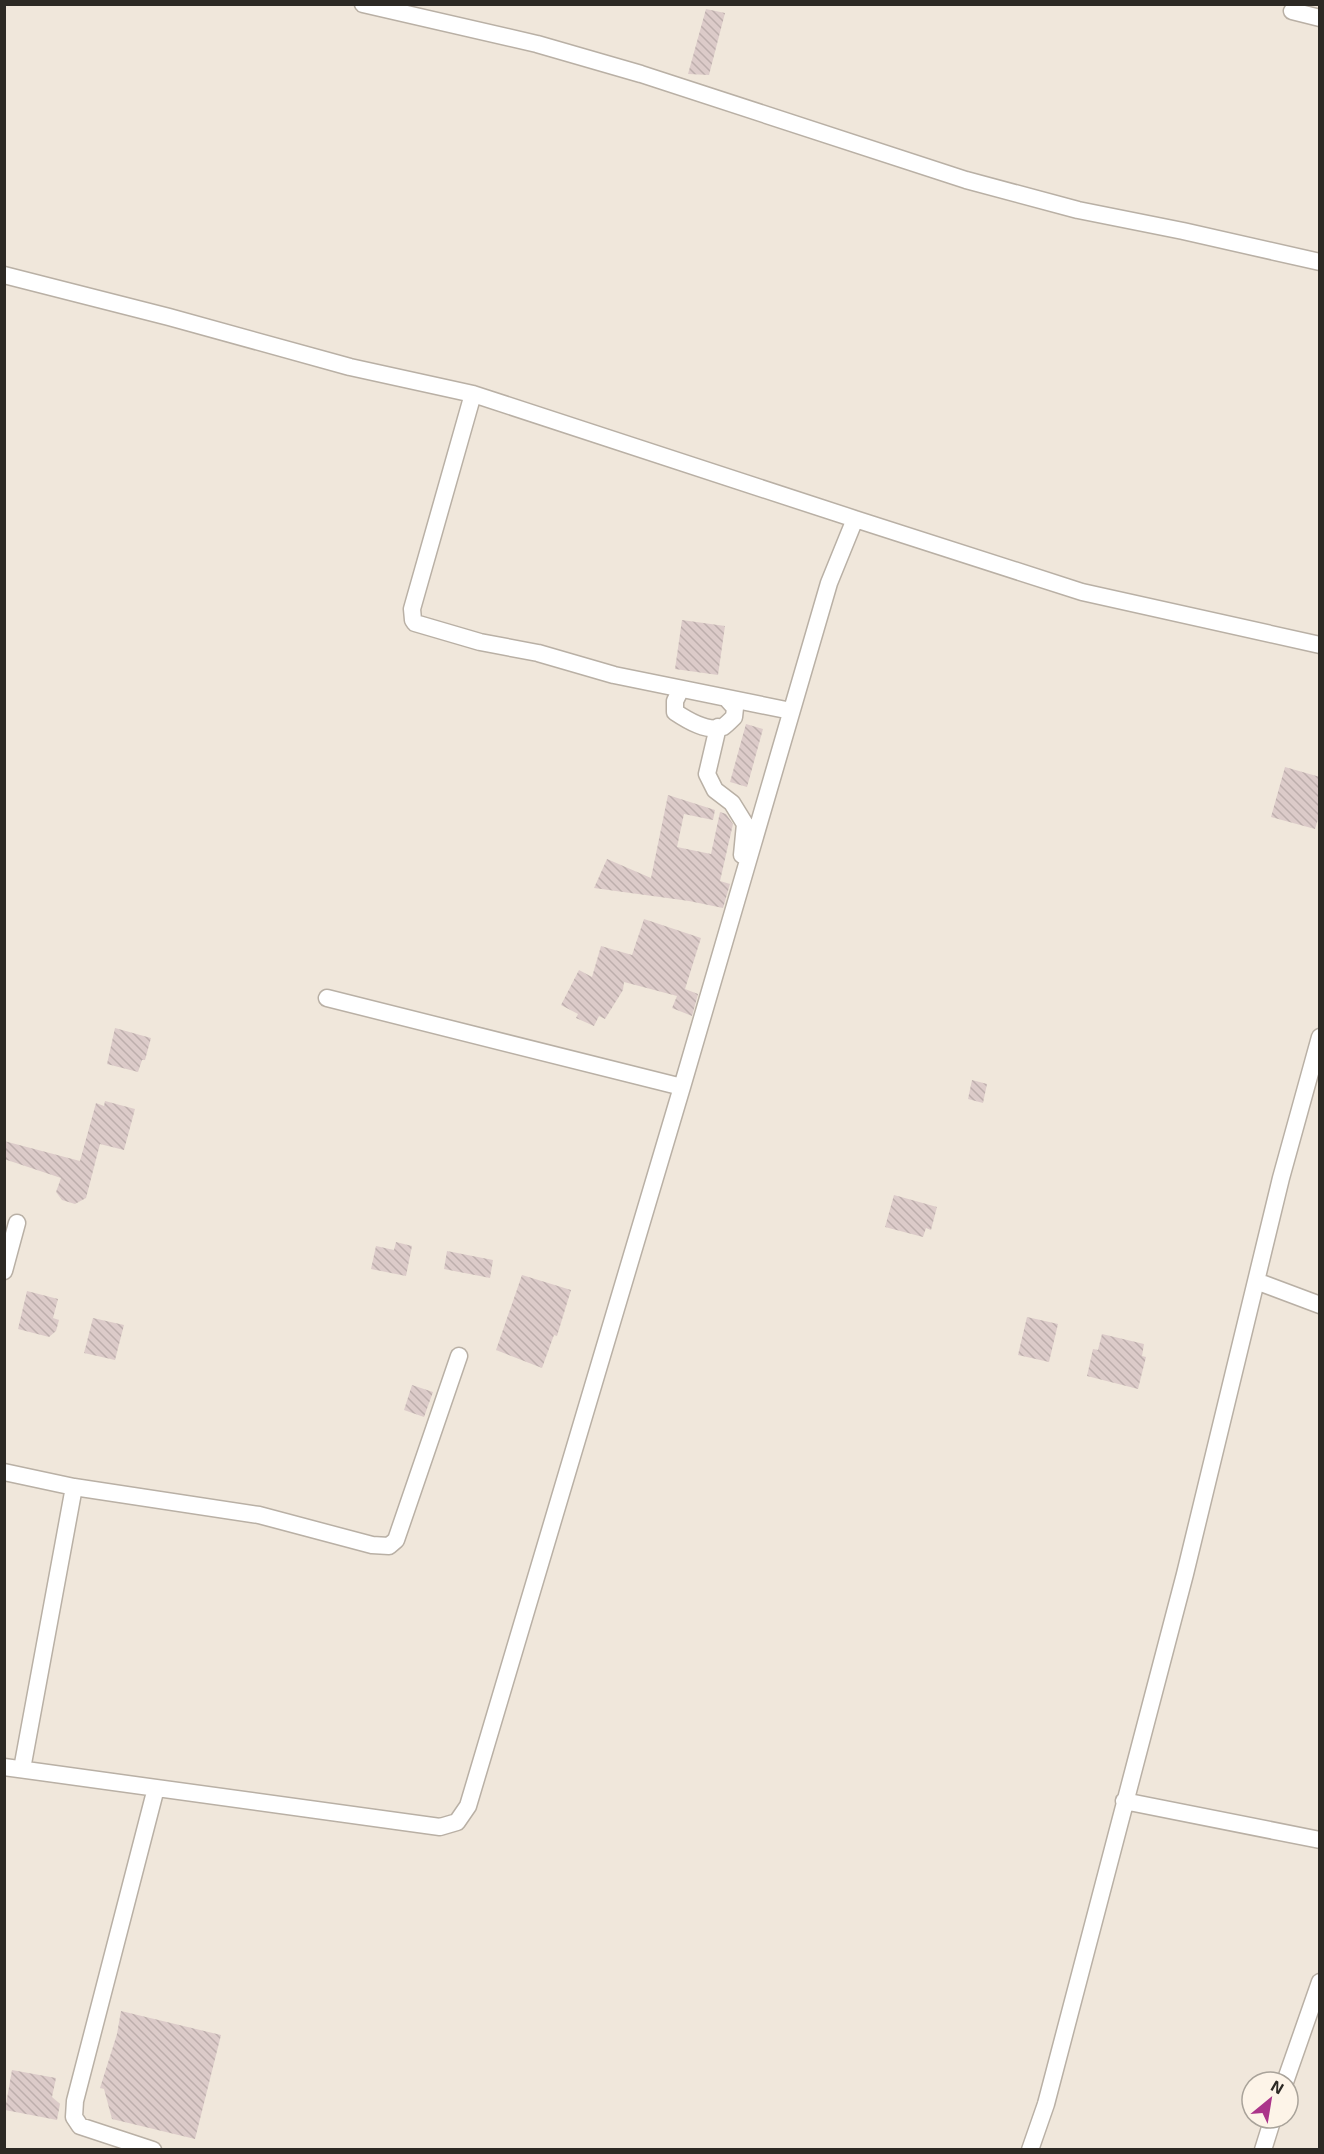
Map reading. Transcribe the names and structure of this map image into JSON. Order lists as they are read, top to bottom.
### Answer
{
  "north": "top right"
}
